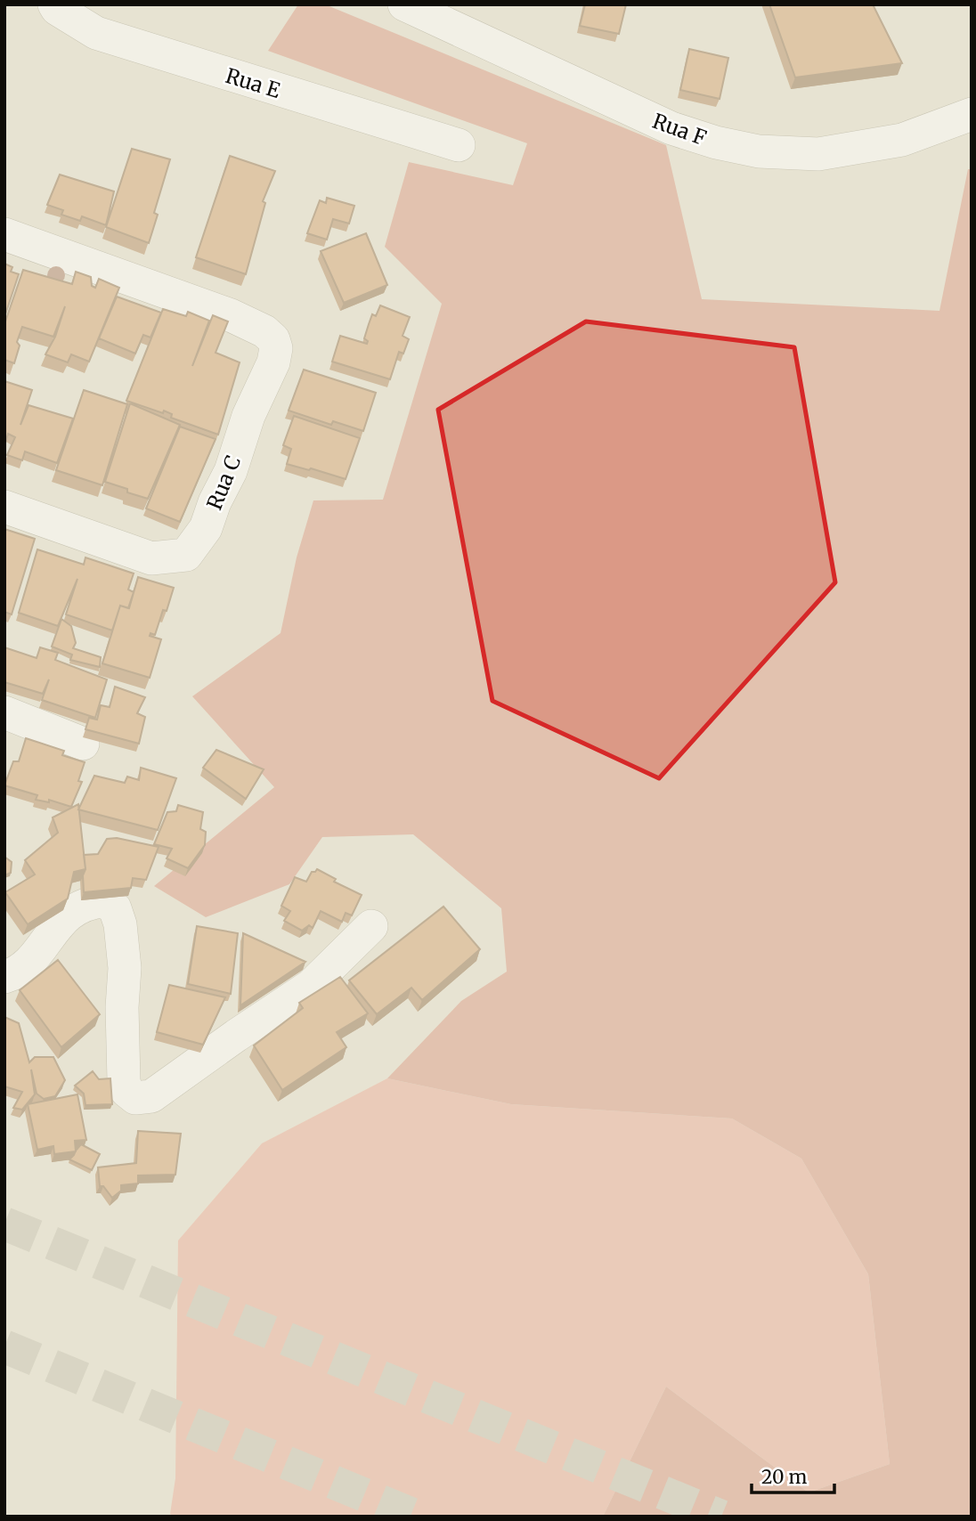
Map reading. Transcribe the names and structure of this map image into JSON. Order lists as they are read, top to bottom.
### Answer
{
  "streets": {
    "street": ["Rua E", "Rua F", "Rua C"]
  },
  "scale_bar": "20 m"
}
